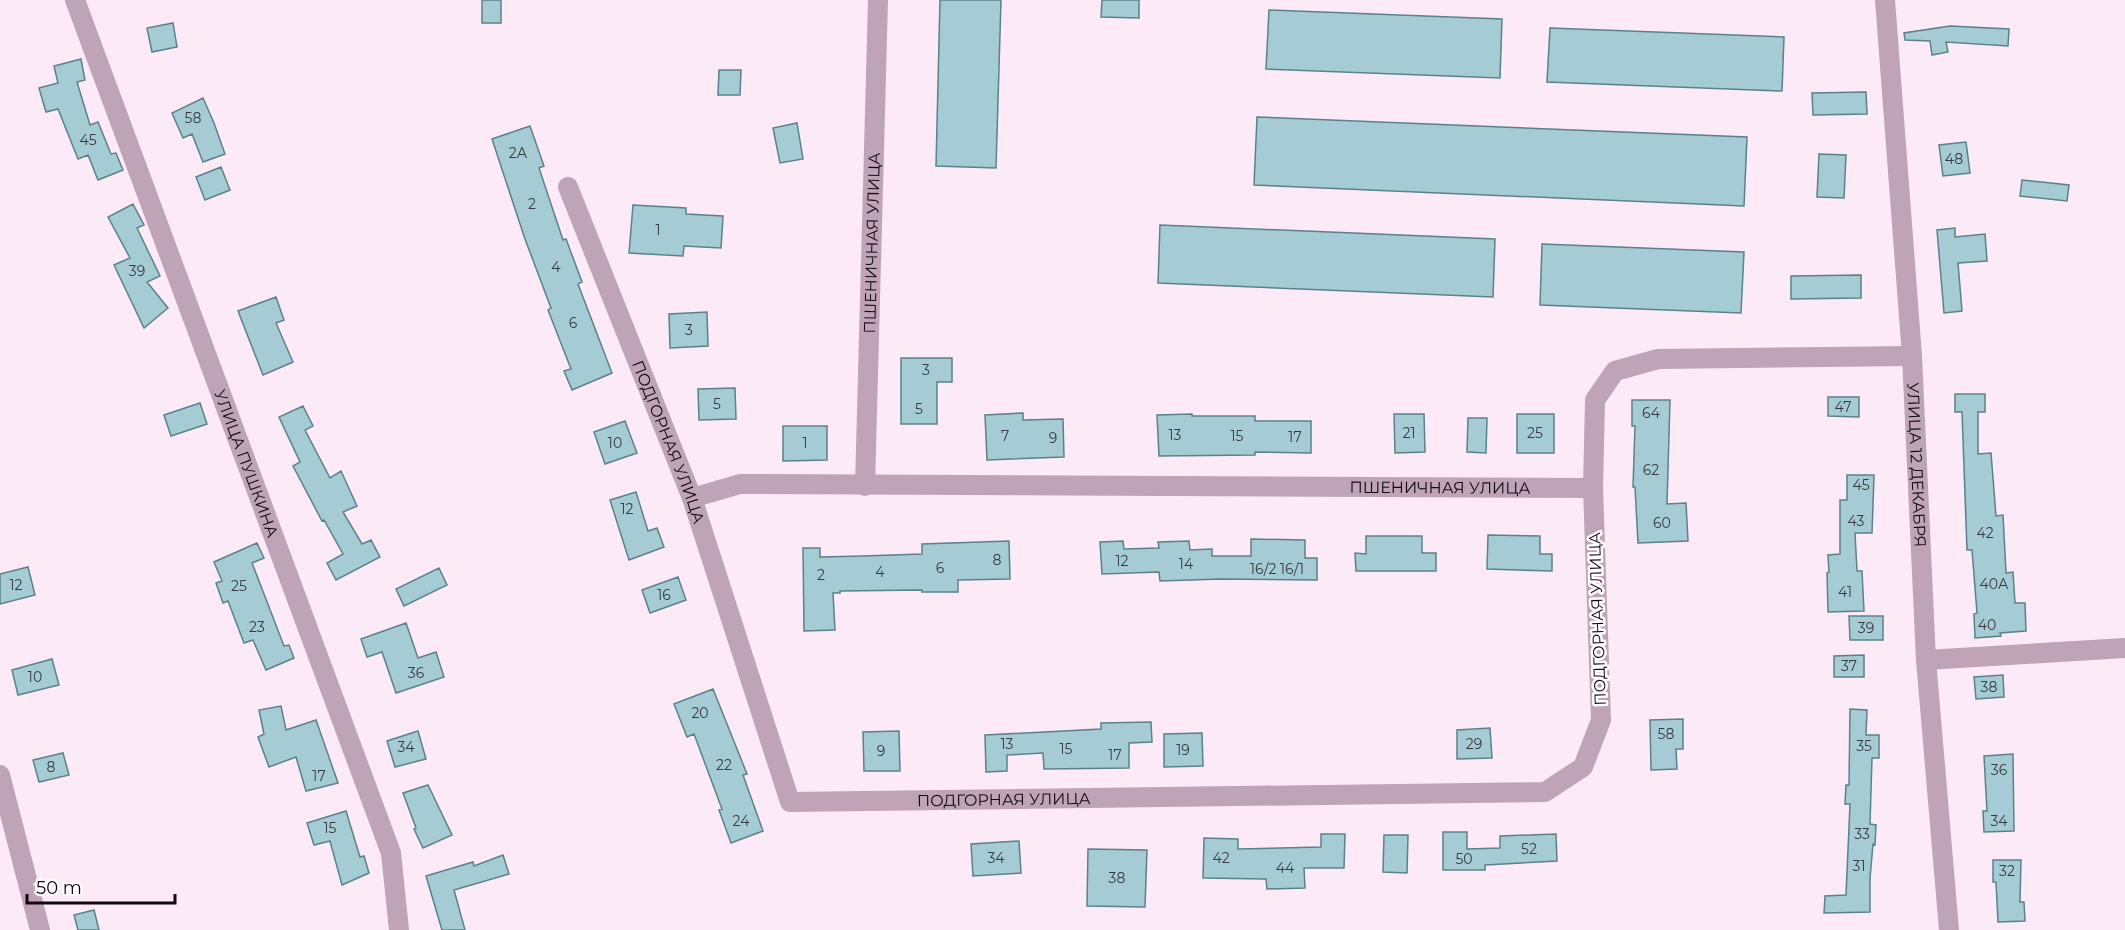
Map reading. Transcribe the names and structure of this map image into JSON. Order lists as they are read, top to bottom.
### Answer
{
  "streets": {
    "street": [
      "ПШЕНИЧНАЯ УЛИЦА",
      "ПОДГОРНАЯ УЛИЦА",
      "УЛИЦА ПУШКИНА",
      "УЛИЦА 12 ДЕКАБРЯ"
    ]
  },
  "crossings": [
    ["ПШЕНИЧНАЯ УЛИЦА", "ПОДГОРНАЯ УЛИЦА"]
  ],
  "house_numbers": [
    "58",
    "45",
    "2А",
    "48",
    "2",
    "1",
    "4",
    "39",
    "6",
    "3",
    "3",
    "5",
    "47",
    "5",
    "64",
    "21",
    "25",
    "13",
    "7",
    "15",
    "17",
    "9",
    "10",
    "1",
    "62",
    "45",
    "12",
    "43",
    "60",
    "42",
    "8",
    "12",
    "14",
    "6",
    "16/2 16/1",
    "4",
    "2",
    "40А",
    "12",
    "25",
    "41",
    "16",
    "40",
    "23",
    "39",
    "37",
    "36",
    "10",
    "38",
    "20",
    "58",
    "13",
    "29",
    "35",
    "34",
    "15",
    "19",
    "9",
    "17",
    "22",
    "8",
    "36",
    "17",
    "24",
    "34",
    "15",
    "33",
    "52",
    "34",
    "42",
    "50",
    "31",
    "44",
    "32",
    "38"
  ],
  "scale_bar": "50 m"
}
